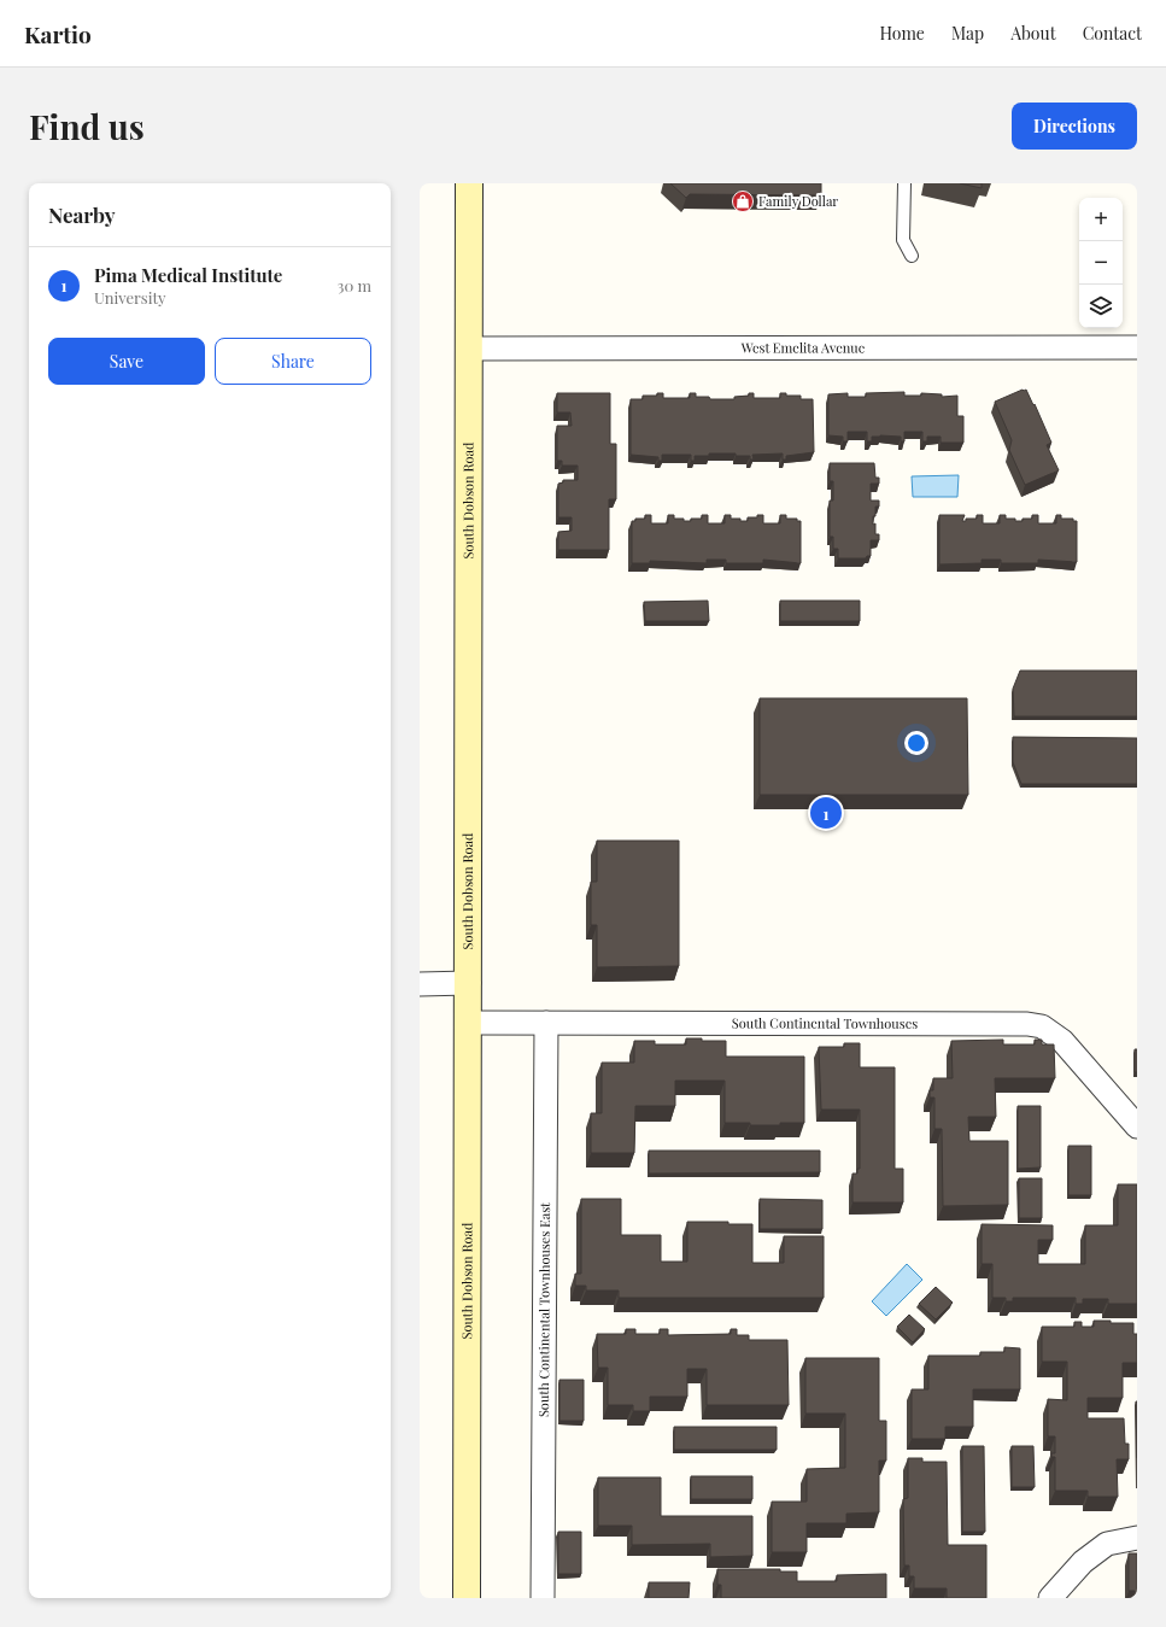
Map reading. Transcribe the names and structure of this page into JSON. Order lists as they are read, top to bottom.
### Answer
{
  "streets": {
    "main road": ["South Dobson Road"],
    "street": ["West Emelita Avenue", "South Continental Townhouses", "South Continental Townhouses East"]
  },
  "crossings": [
    ["West Emelita Avenue", "South Dobson Road"],
    ["South Dobson Road", "South Continental Townhouses"],
    ["South Continental Townhouses", "South Continental Townhouses East"]
  ],
  "places": {
    "shop": ["Family Dollar"]
  },
  "page": {
    "header": "Kartio",
    "nav": [
      "Home",
      "Map",
      "About",
      "Contact"
    ],
    "buttons": [
      "Directions",
      ["Save", "Share"]
    ],
    "title": "Find us",
    "heading": "Nearby",
    "map_buttons": ["+", "−"],
    "list": [
      {
        "mark": "1",
        "name": "Pima Medical Institute",
        "note": "University",
        "value": "30 m"
      }
    ],
    "pins": "1"
  }
}
